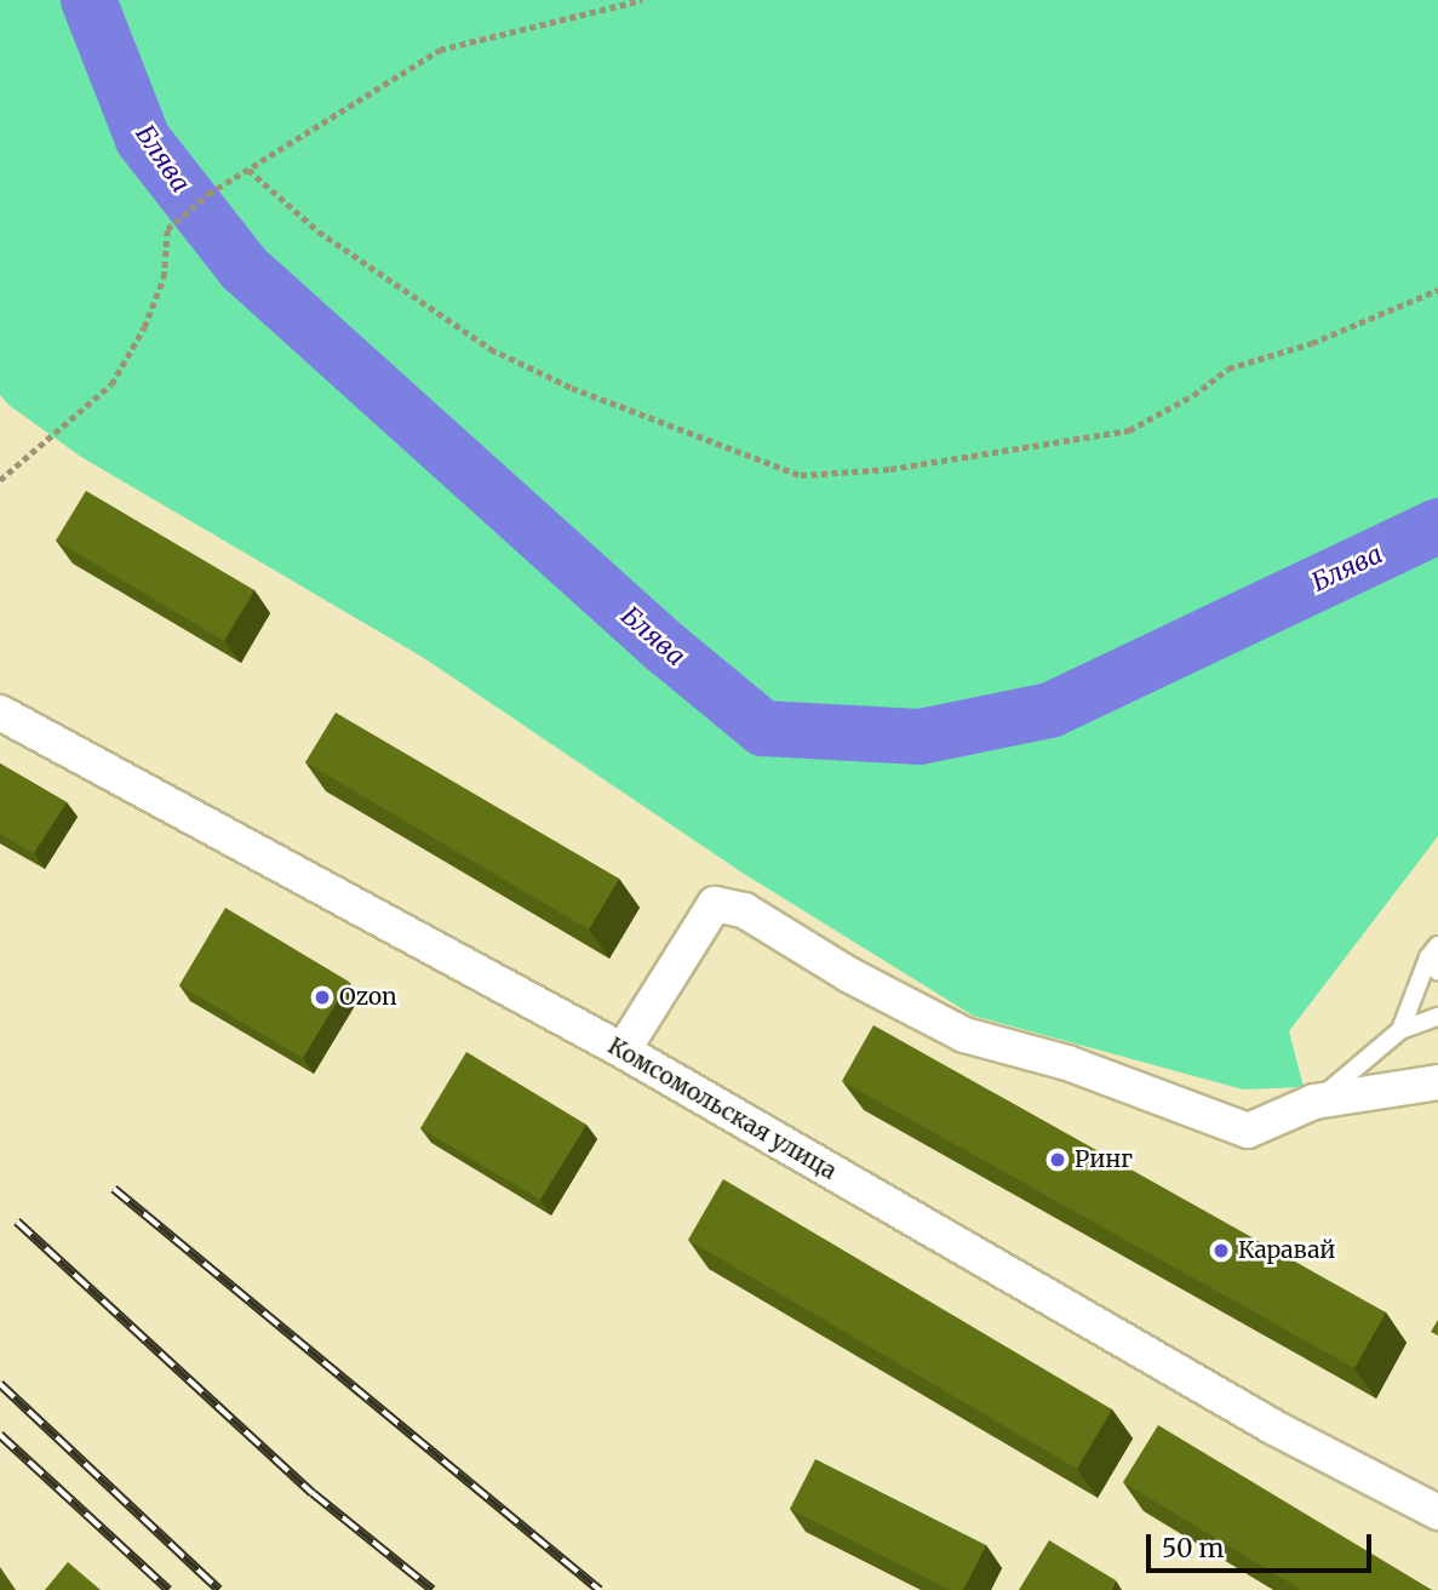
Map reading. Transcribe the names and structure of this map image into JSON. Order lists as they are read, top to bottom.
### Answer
{
  "streets": {
    "street": ["Комсомольская улица"]
  },
  "water": ["Блява"],
  "places": ["Ozon", "Ринг", "Каравай"],
  "scale_bar": "50 m"
}
